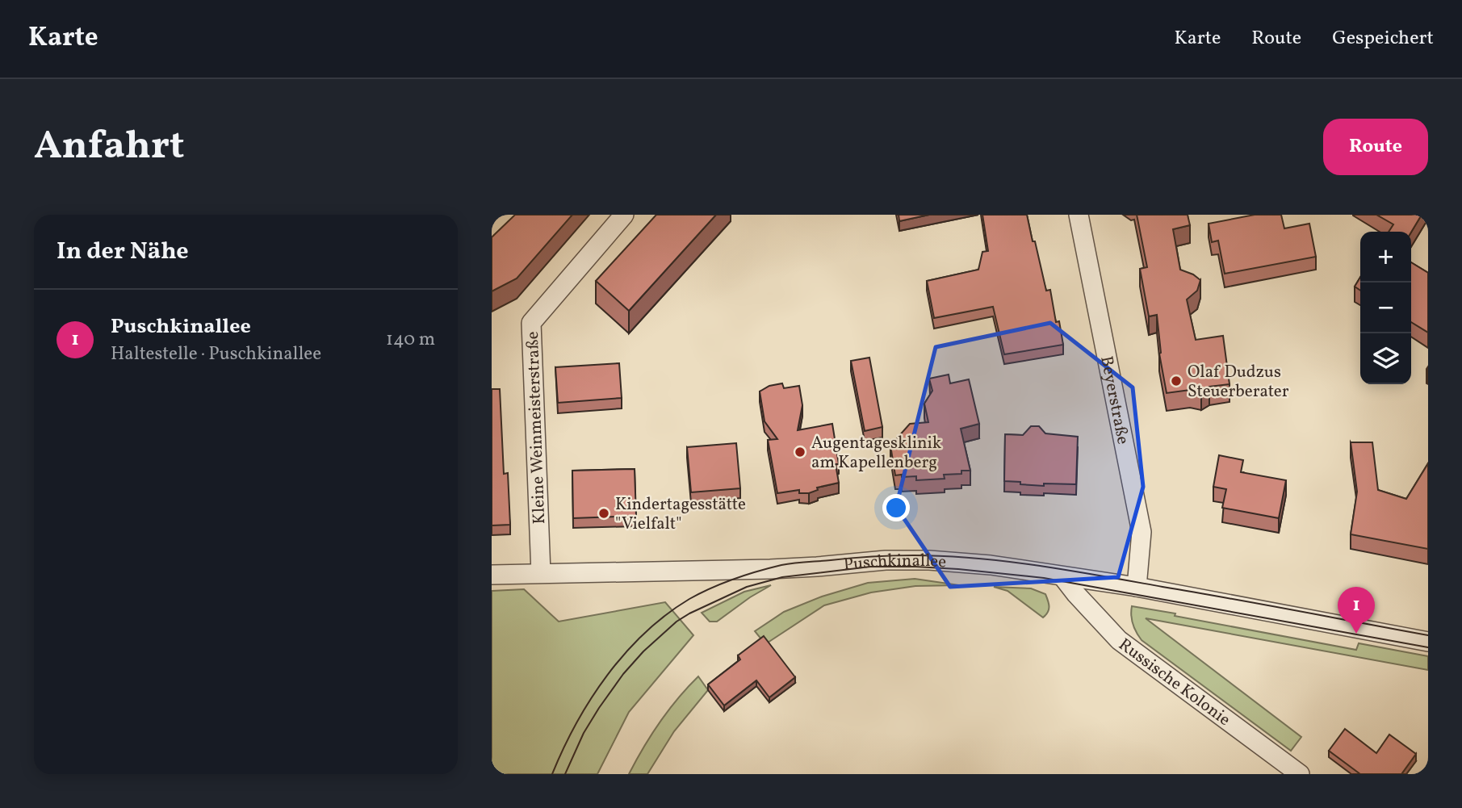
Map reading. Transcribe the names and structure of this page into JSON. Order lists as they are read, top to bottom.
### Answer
{
  "streets": {
    "street": [
      "Beyerstraße",
      "Kleine Weinmeisterstraße",
      "Puschkinallee",
      "Russische Kolonie"
    ]
  },
  "crossings": [
    ["Beyerstraße", "Puschkinallee"],
    ["Kleine Weinmeisterstraße", "Puschkinallee"],
    ["Puschkinallee", "Russische Kolonie"]
  ],
  "places": ["Olaf Dudzus Steuerberater", "Augentagesklinik am Kapellenberg", "Kindertagesstätte \"Vielfalt\""],
  "page": {
    "header": "Karte",
    "nav": ["Karte", "Route", "Gespeichert"],
    "buttons": "Route",
    "title": "Anfahrt",
    "heading": "In der Nähe",
    "map_buttons": ["+", "−"],
    "list": [
      {
        "mark": "1",
        "name": "Puschkinallee",
        "note": "Haltestelle · Puschkinallee",
        "value": "140 m"
      }
    ],
    "pins": "1"
  }
}
